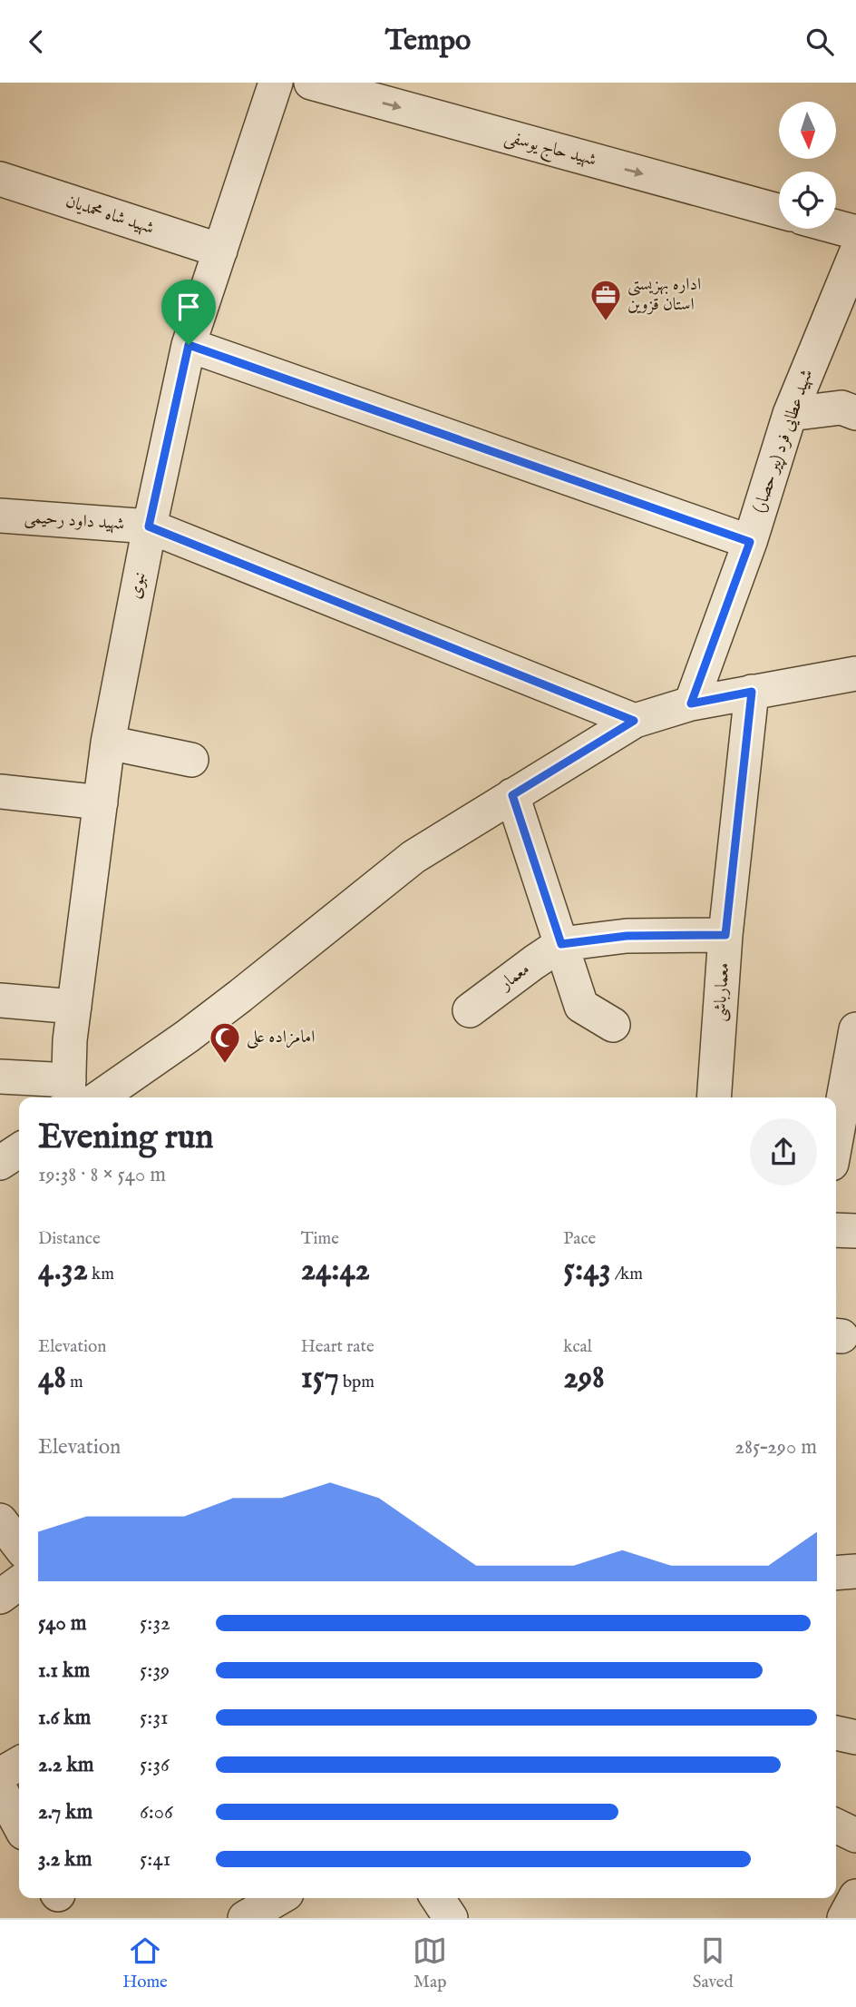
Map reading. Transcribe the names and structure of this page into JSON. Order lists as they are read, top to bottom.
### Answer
{
  "streets": {
    "street": [
      "شهید حاج یوسفی",
      "شهید شاه محمدیان",
      "شهید عطایی فرد (پیر حصار)",
      "شهید داود رحیمی",
      "نبوی",
      "معمار",
      "معمارباشی"
    ]
  },
  "crossings": [
    ["شهید شاه محمدیان", "نبوی"],
    ["شهید داود رحیمی", "نبوی"],
    ["معمار", "معمارباشی"]
  ],
  "places": {
    "office": ["اداره بهزیستی استان قزوین"],
    "mosque": ["امامزاده علی"]
  },
  "north": "bottom",
  "page": {
    "header": "Tempo",
    "heading": ["Evening run", "19:38 · 8 × 540 m"],
    "stats": [
      ["Distance", "4.32 km"],
      ["Time", "24:42"],
      ["Pace", "5:43 /km"],
      ["Elevation", "48 m"],
      ["Heart rate", "157 bpm"],
      ["kcal", "298"]
    ],
    "chart": ["Elevation", "285–290 m"],
    "list": [
      {
        "name": "540 m",
        "note": "5:32"
      },
      {
        "name": "1.1 km",
        "note": "5:39"
      },
      {
        "name": "1.6 km",
        "note": "5:31"
      },
      {
        "name": "2.2 km",
        "note": "5:36"
      },
      {
        "name": "2.7 km",
        "note": "6:06"
      },
      {
        "name": "3.2 km",
        "note": "5:41"
      }
    ],
    "tabs": ["Home", "Map", "Saved"]
  }
}
